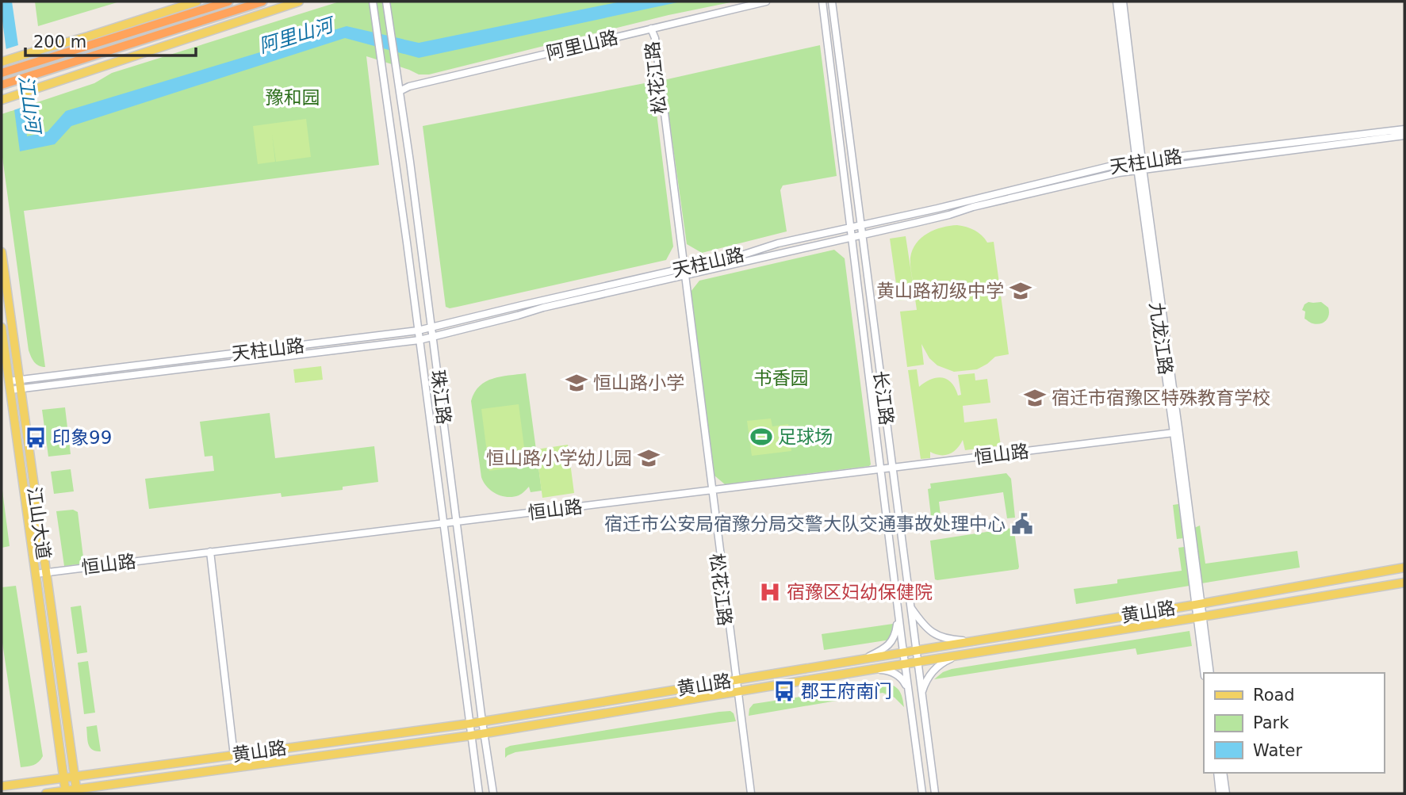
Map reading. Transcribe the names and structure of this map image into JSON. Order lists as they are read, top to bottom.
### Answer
{
  "streets": {
    "main road": ["江山大道", "黄山路"],
    "street": [
      "阿里山路",
      "松花江路",
      "天柱山路",
      "九龙江路",
      "珠江路",
      "长江路",
      "恒山路"
    ]
  },
  "crossings": [
    ["阿里山路", "松花江路"],
    ["阿里山路", "珠江路"],
    ["松花江路", "天柱山路"],
    ["松花江路", "恒山路"],
    ["松花江路", "黄山路"],
    ["天柱山路", "九龙江路"],
    ["天柱山路", "珠江路"],
    ["天柱山路", "长江路"],
    ["天柱山路", "江山大道"],
    ["九龙江路", "恒山路"],
    ["九龙江路", "黄山路"],
    ["珠江路", "恒山路"],
    ["珠江路", "黄山路"],
    ["长江路", "恒山路"],
    ["长江路", "黄山路"],
    ["恒山路", "江山大道"],
    ["江山大道", "黄山路"]
  ],
  "water": ["阿里山河", "江山河"],
  "parks": ["豫和园", "书香园"],
  "places": {
    "school or university": [
      "黄山路初级中学",
      "恒山路小学",
      "宿迁市宿豫区特殊教育学校",
      "恒山路小学幼儿园"
    ],
    "sports": ["足球场"],
    "bus stop": ["印象99", "郡王府南门"],
    "public building": ["宿迁市公安局宿豫分局交警大队交通事故处理中心"],
    "hospital": ["宿豫区妇幼保健院"]
  },
  "legend": ["Road", "Park", "Water"],
  "scale_bar": "200 m"
}
